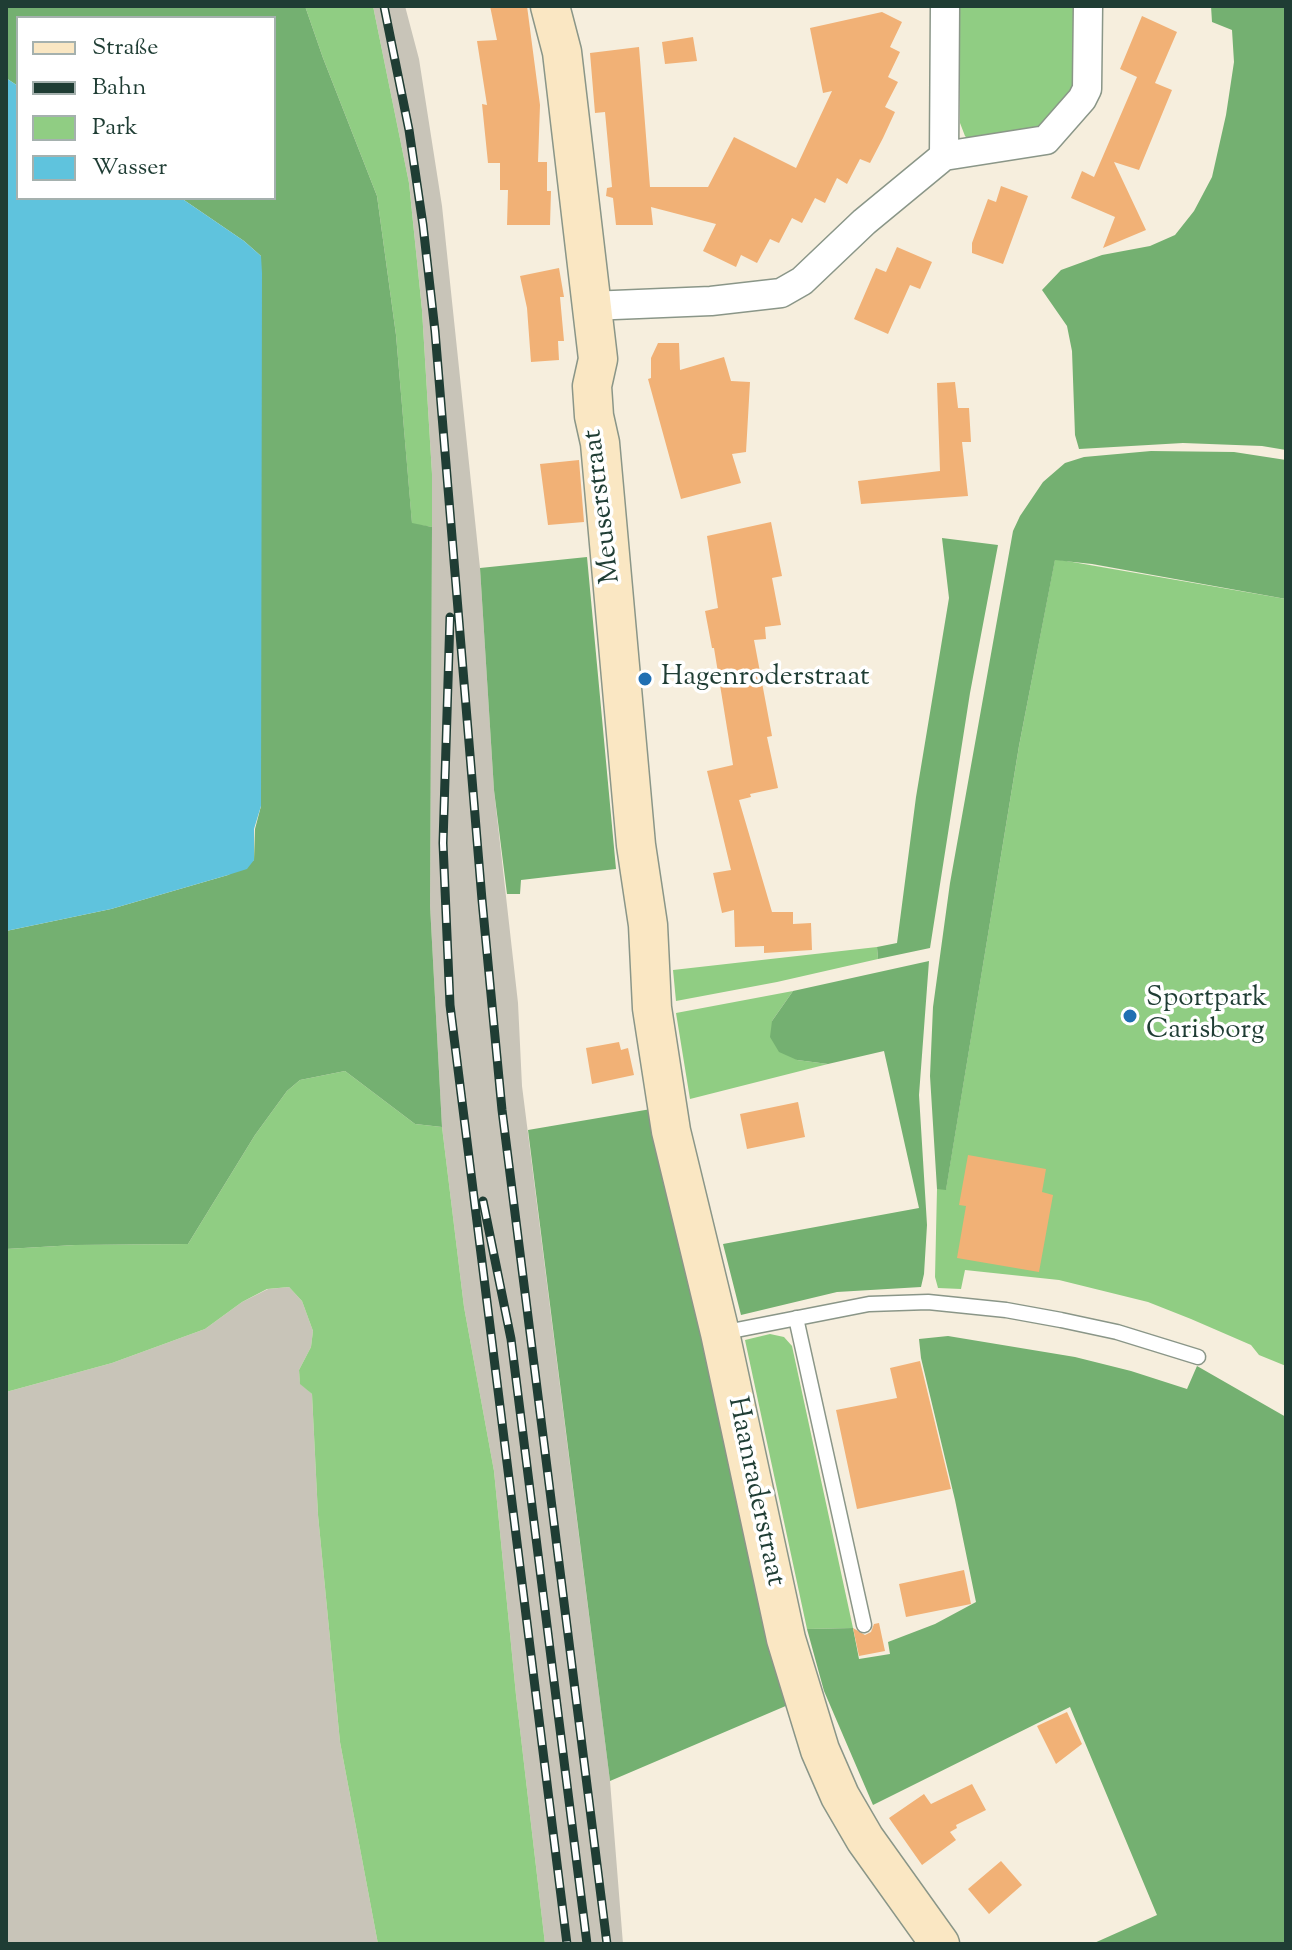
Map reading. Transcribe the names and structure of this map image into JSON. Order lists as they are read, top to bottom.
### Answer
{
  "streets": {
    "street": ["Meuserstraat", "Haanraderstraat"]
  },
  "crossings": [
    ["Meuserstraat", "Haanraderstraat"]
  ],
  "places": ["Hagenroderstraat", "Sportpark Carisborg"],
  "legend": [
    "Straße",
    "Bahn",
    "Park",
    "Wasser"
  ]
}
